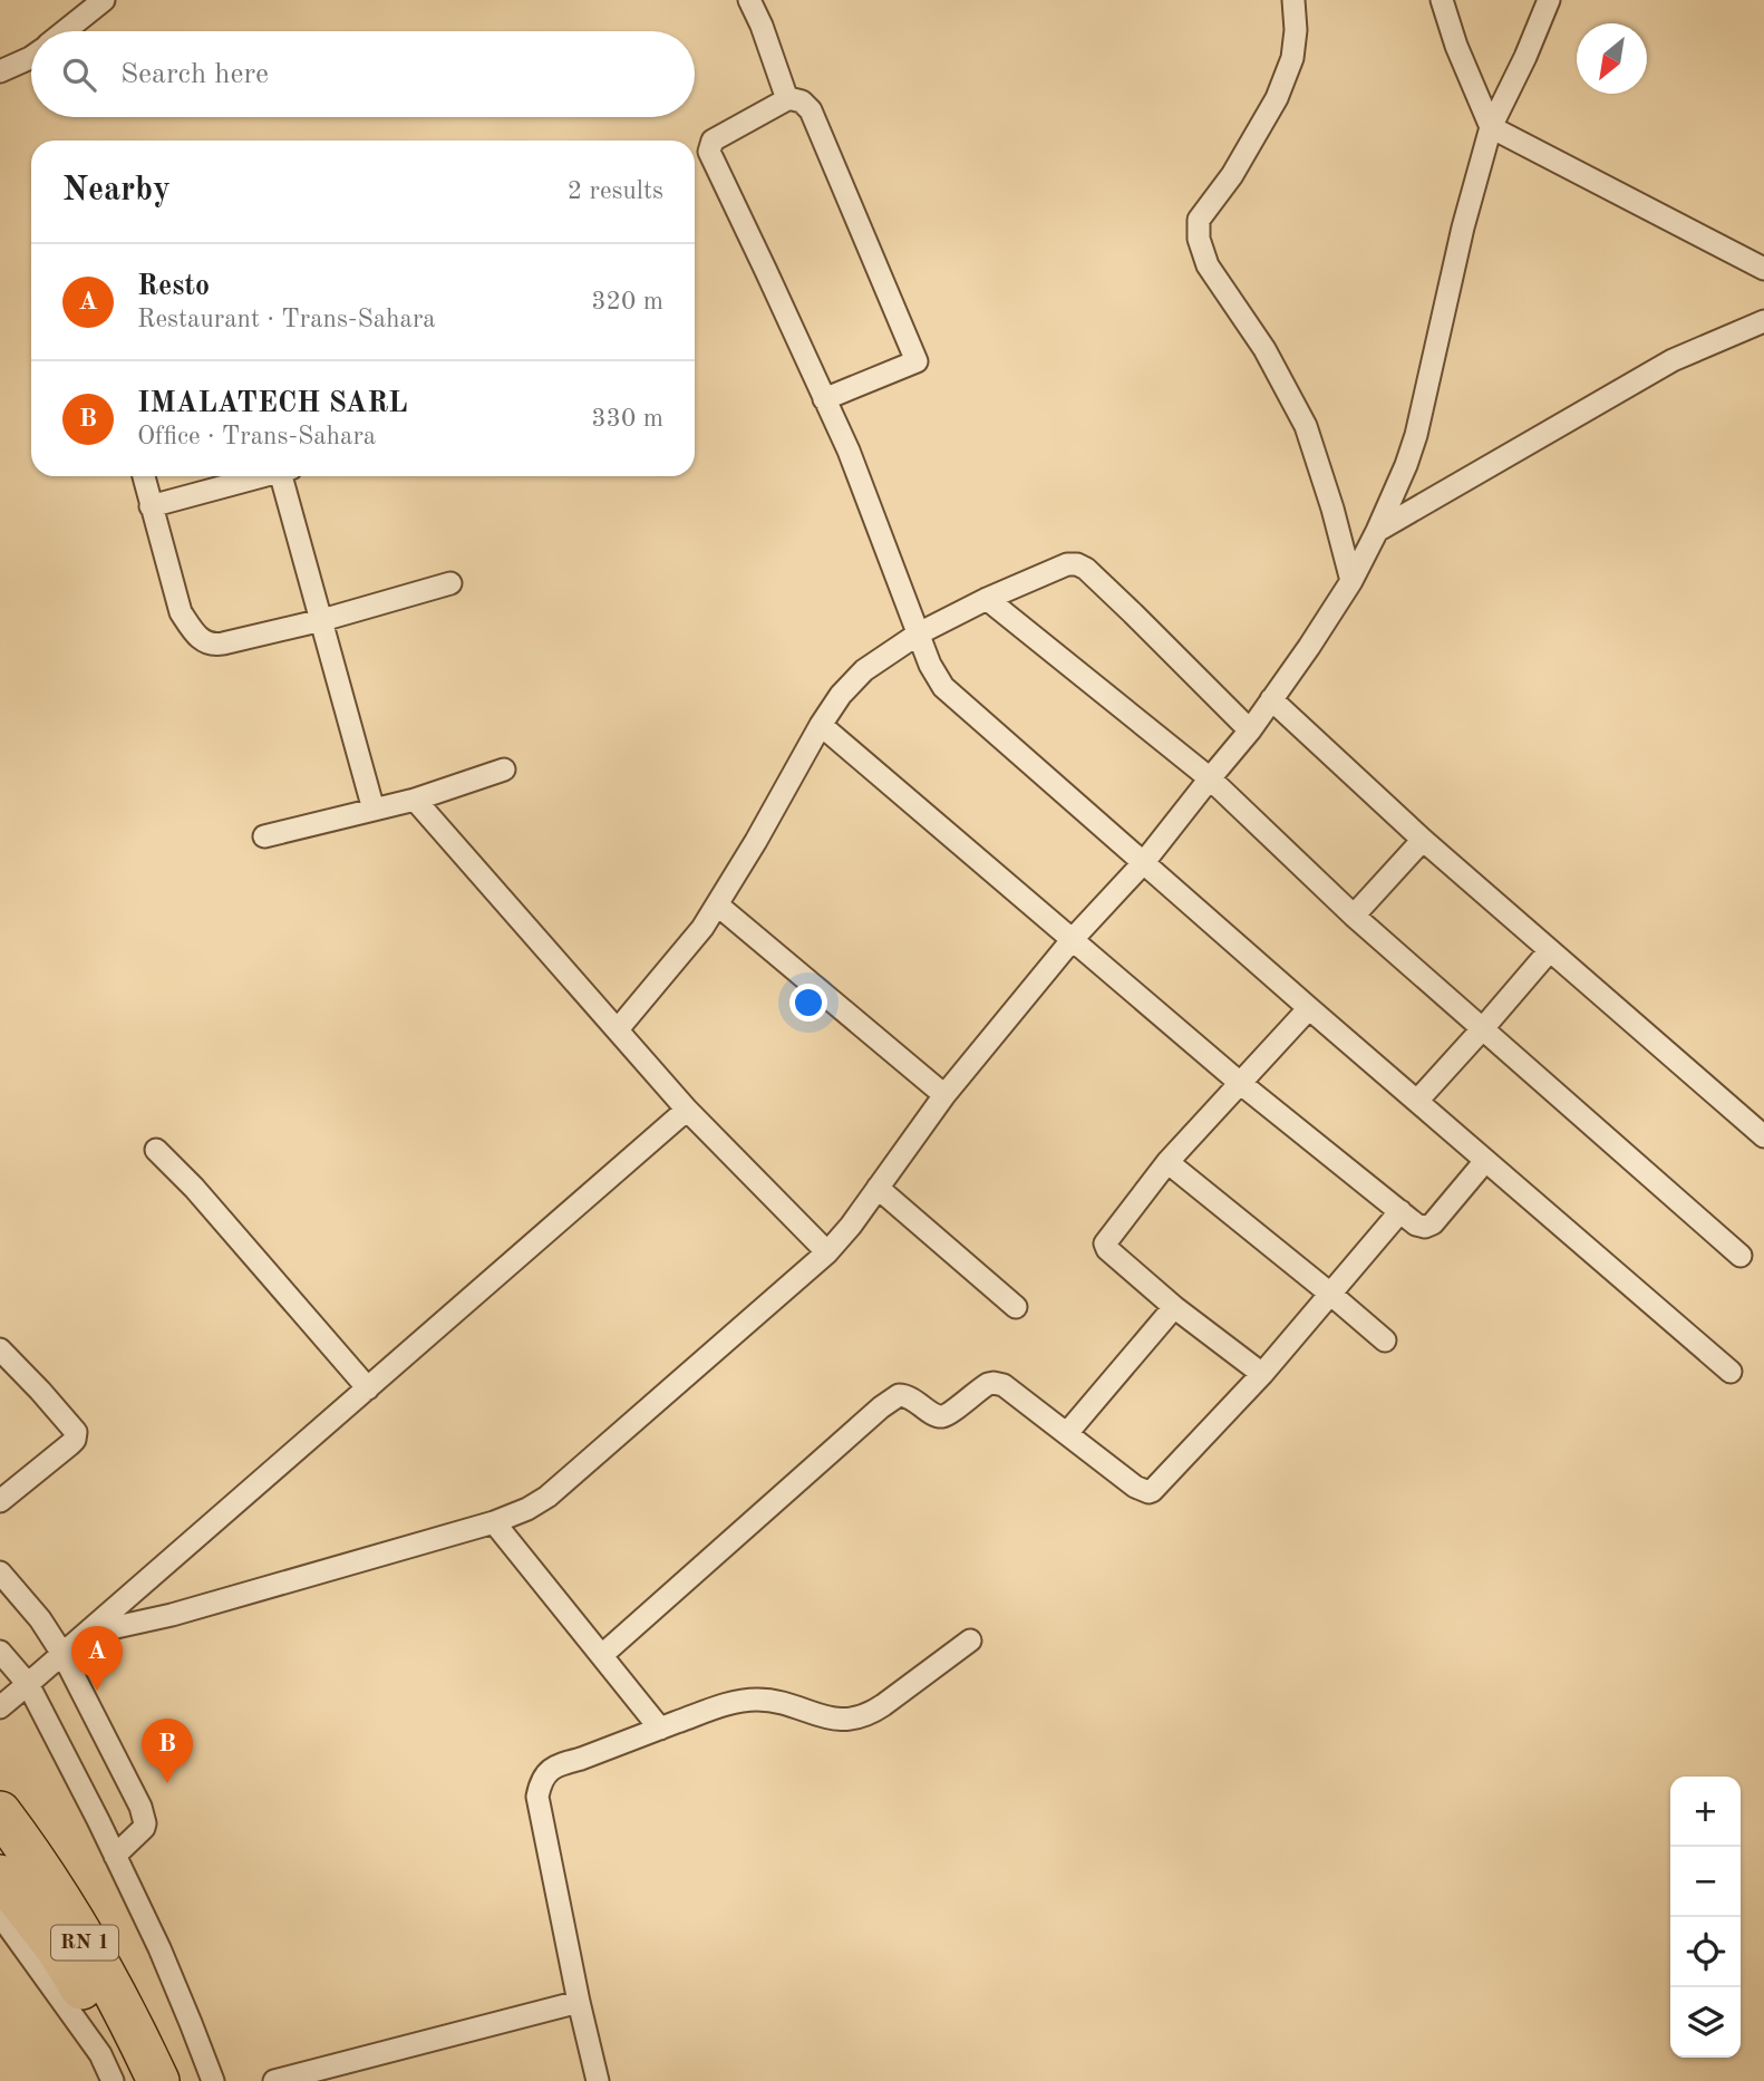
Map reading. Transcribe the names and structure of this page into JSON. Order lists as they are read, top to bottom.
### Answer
{
  "streets": {
    "highway": ["RN 1"]
  },
  "north": "bottom left",
  "page": {
    "search": "Search here",
    "heading": ["Nearby", "2 results"],
    "list": [
      {
        "mark": "A",
        "name": "Resto",
        "note": "Restaurant · Trans-Sahara",
        "value": "320 m"
      },
      {
        "mark": "B",
        "name": "IMALATECH SARL",
        "note": "Office · Trans-Sahara",
        "value": "330 m"
      }
    ],
    "pins": ["A", "B"],
    "map_buttons": ["+", "−"]
  }
}
